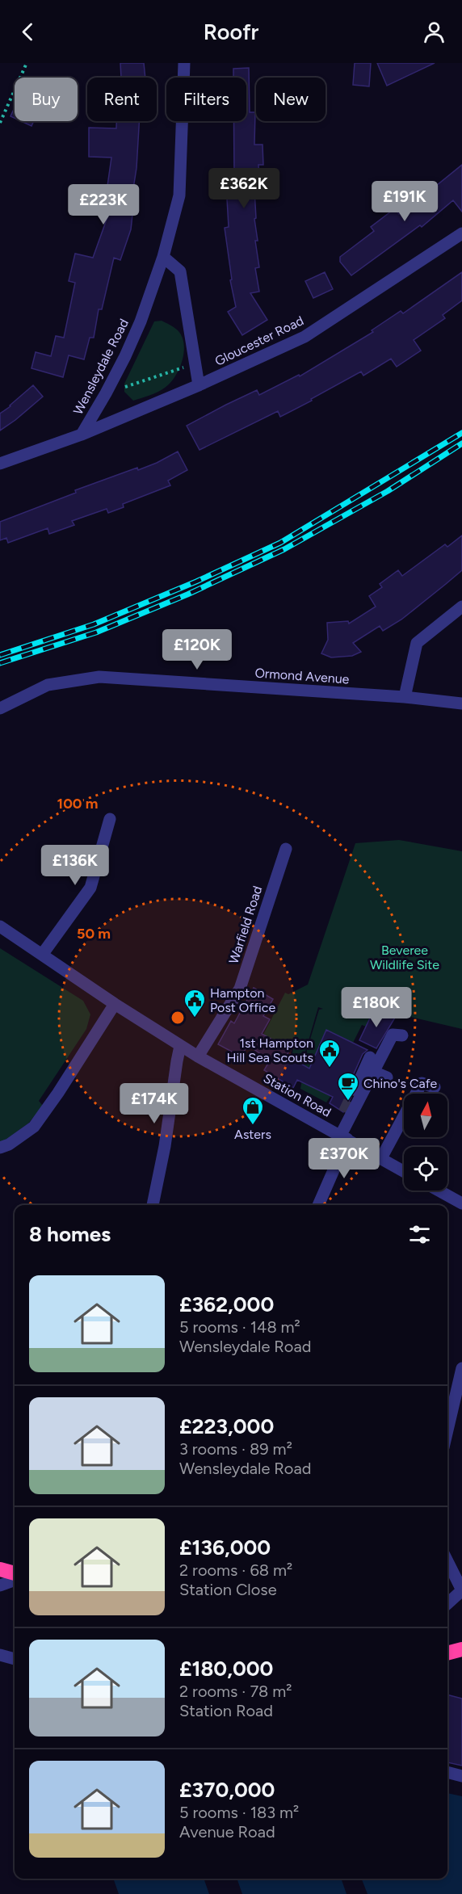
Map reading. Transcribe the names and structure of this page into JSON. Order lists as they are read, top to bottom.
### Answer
{
  "streets": {
    "street": [
      "Gloucester Road",
      "Wensleydale Road",
      "Ormond Avenue",
      "Warfield Road",
      "Station Road"
    ]
  },
  "crossings": [
    ["Gloucester Road", "Wensleydale Road"],
    ["Warfield Road", "Station Road"]
  ],
  "parks": ["Beveree Wildlife Site"],
  "places": {
    "public building": ["Hampton Post Office", "1st Hampton Hill Sea Scouts"],
    "cafe": ["Chino's Cafe"],
    "shop": ["Asters"]
  },
  "north": "top",
  "page": {
    "header": "Roofr",
    "chip": [
      "Buy",
      "Rent",
      "Filters",
      "New"
    ],
    "price": [
      "£362K",
      "£191K",
      "£223K",
      "£120K",
      "£136K",
      "£180K",
      "£174K",
      "£370K"
    ],
    "heading": "8 homes",
    "list": [
      {
        "name": "£362,000",
        "note": "5 rooms · 148 m² · Wensleydale Road"
      },
      {
        "name": "£223,000",
        "note": "3 rooms · 89 m² · Wensleydale Road"
      },
      {
        "name": "£136,000",
        "note": "2 rooms · 68 m² · Station Close"
      },
      {
        "name": "£180,000",
        "note": "2 rooms · 78 m² · Station Road"
      },
      {
        "name": "£370,000",
        "note": "5 rooms · 183 m² · Avenue Road"
      }
    ]
  },
  "rings": ["100 m", "50 m"]
}
